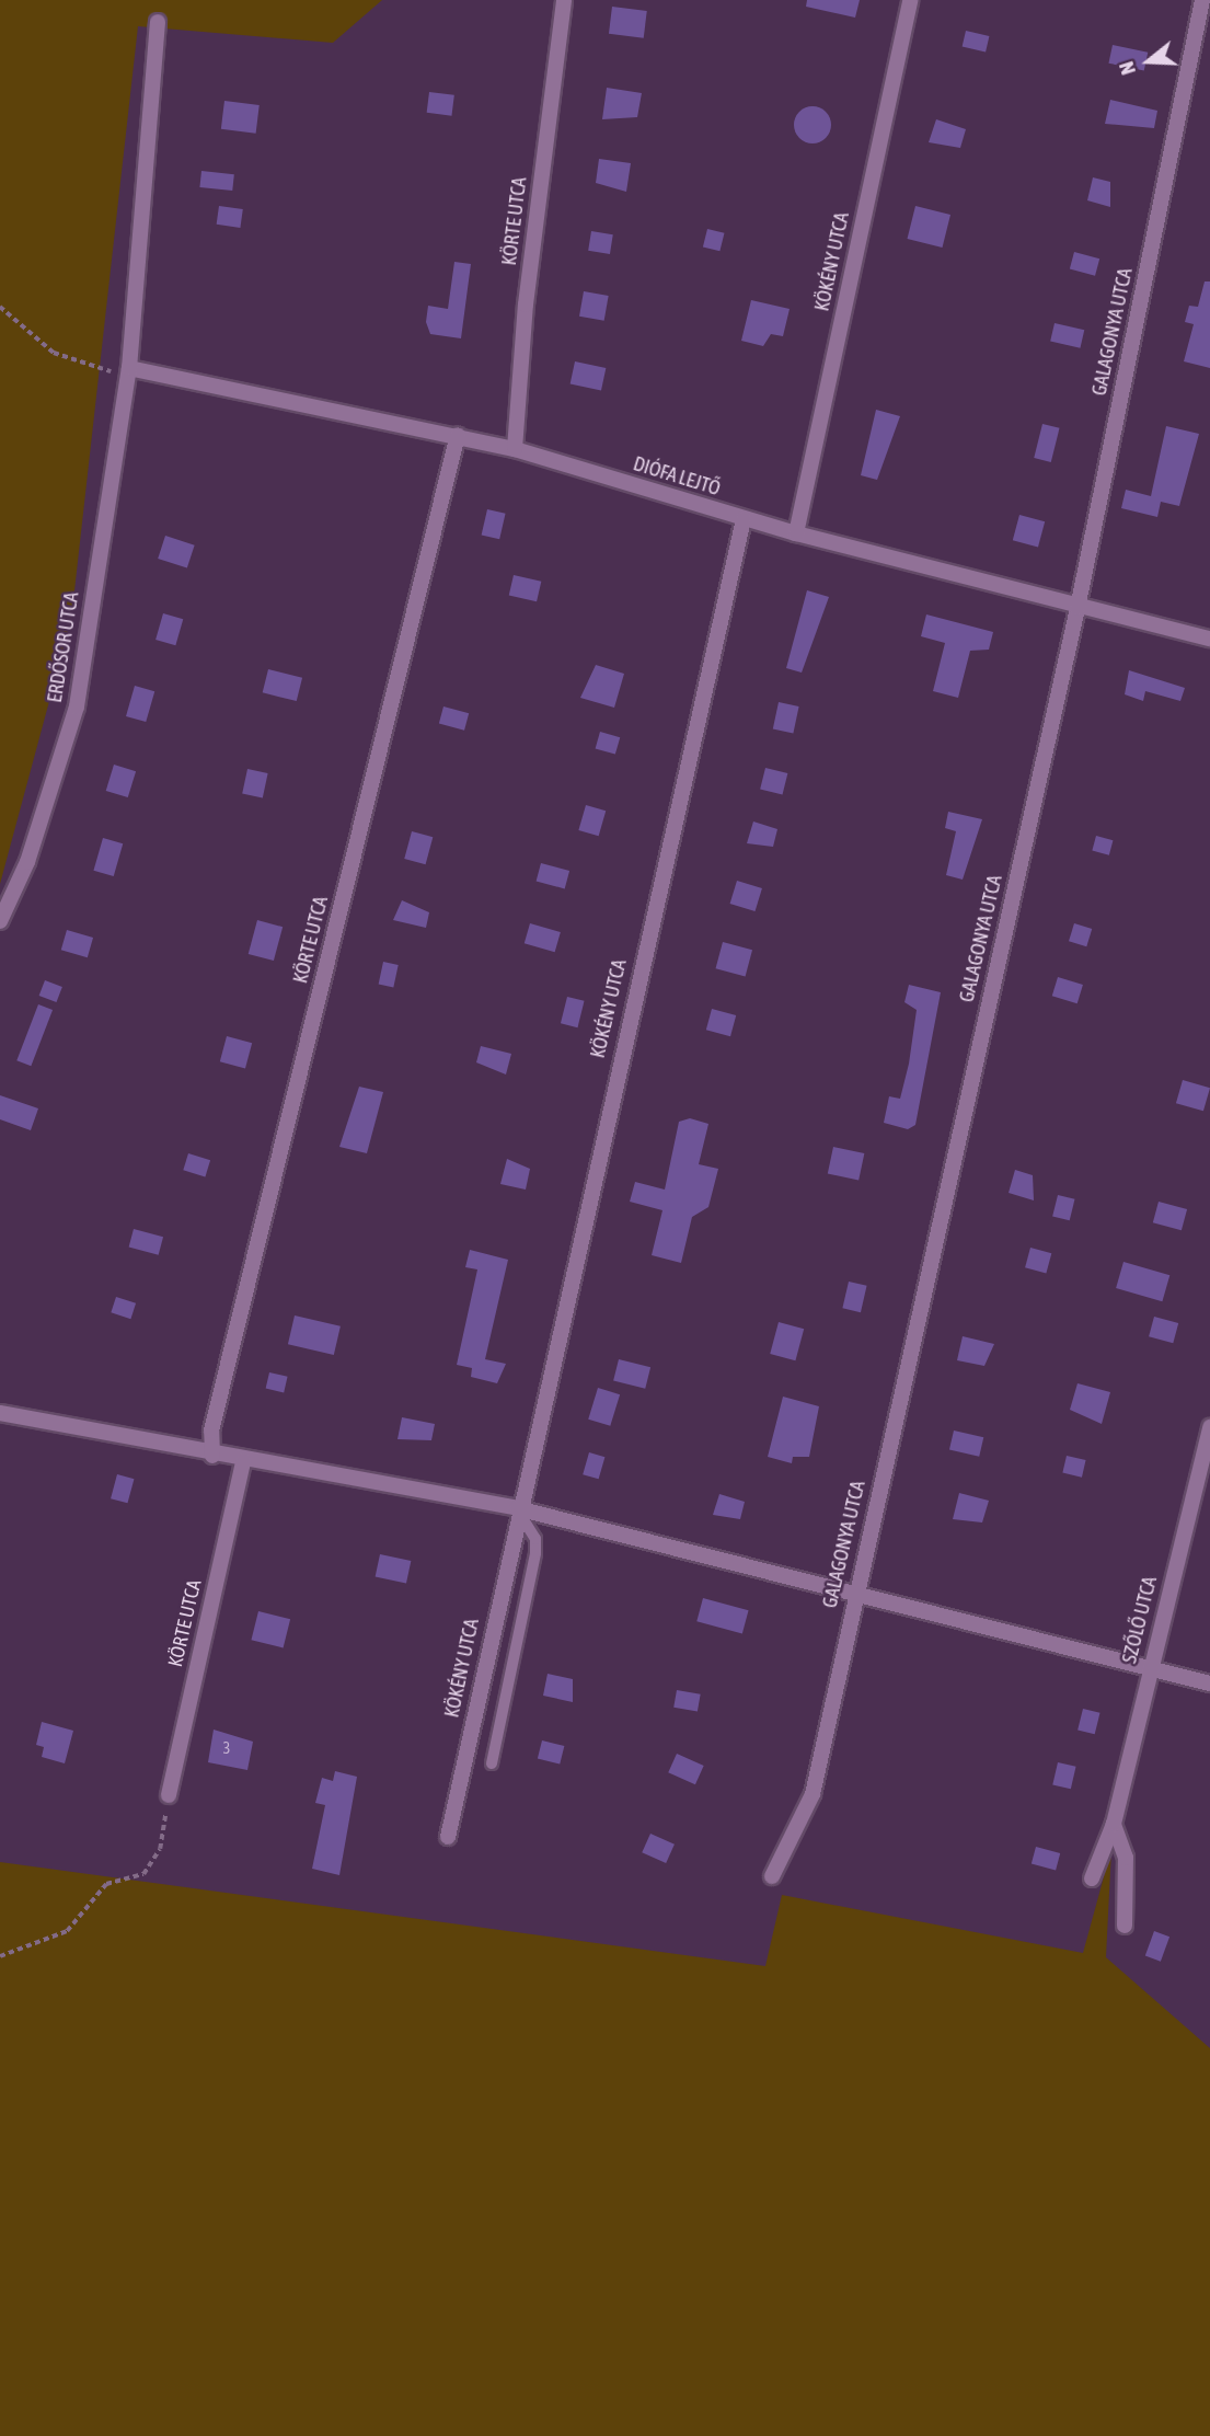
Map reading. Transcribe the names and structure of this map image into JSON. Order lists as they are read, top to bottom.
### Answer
{
  "streets": {
    "street": [
      "KÖRTE UTCA",
      "KÖKÉNY UTCA",
      "GALAGONYA UTCA",
      "DIÓFA LEJTŐ",
      "ERDŐSOR UTCA",
      "SZŐLŐ UTCA"
    ]
  },
  "crossings": [
    ["KÖRTE UTCA", "DIÓFA LEJTŐ"],
    ["KÖKÉNY UTCA", "DIÓFA LEJTŐ"],
    ["GALAGONYA UTCA", "DIÓFA LEJTŐ"],
    ["DIÓFA LEJTŐ", "ERDŐSOR UTCA"]
  ],
  "house_numbers": ["3"],
  "north": "left"
}
